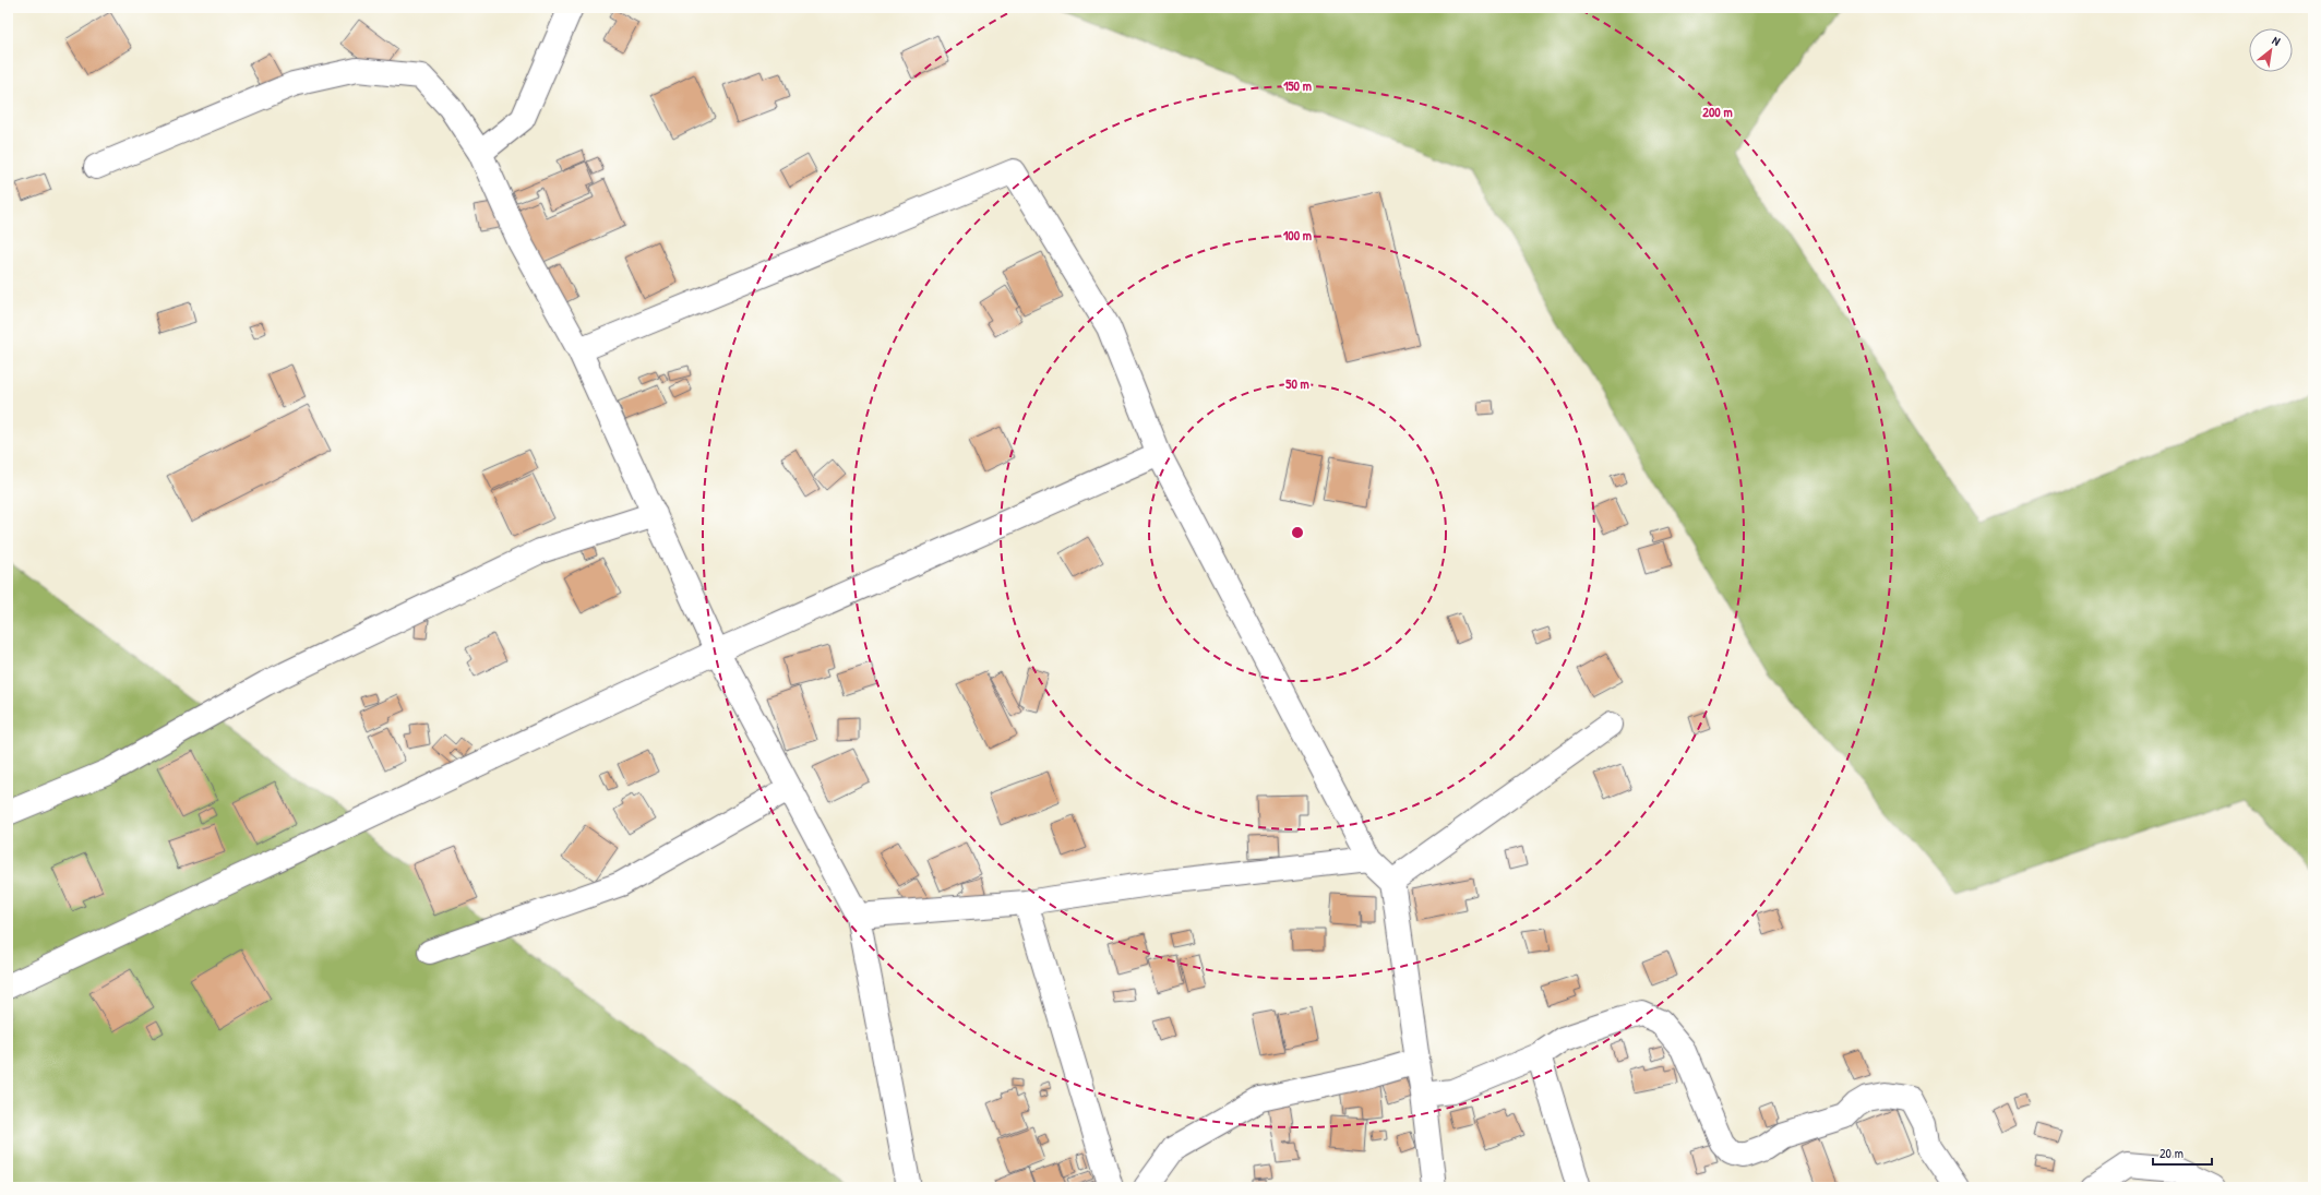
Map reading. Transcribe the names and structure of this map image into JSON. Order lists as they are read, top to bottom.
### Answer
{
  "scale_bar": "20 m",
  "north": "top right",
  "rings": [
    "150 m",
    "200 m",
    "100 m",
    "50 m"
  ]
}
